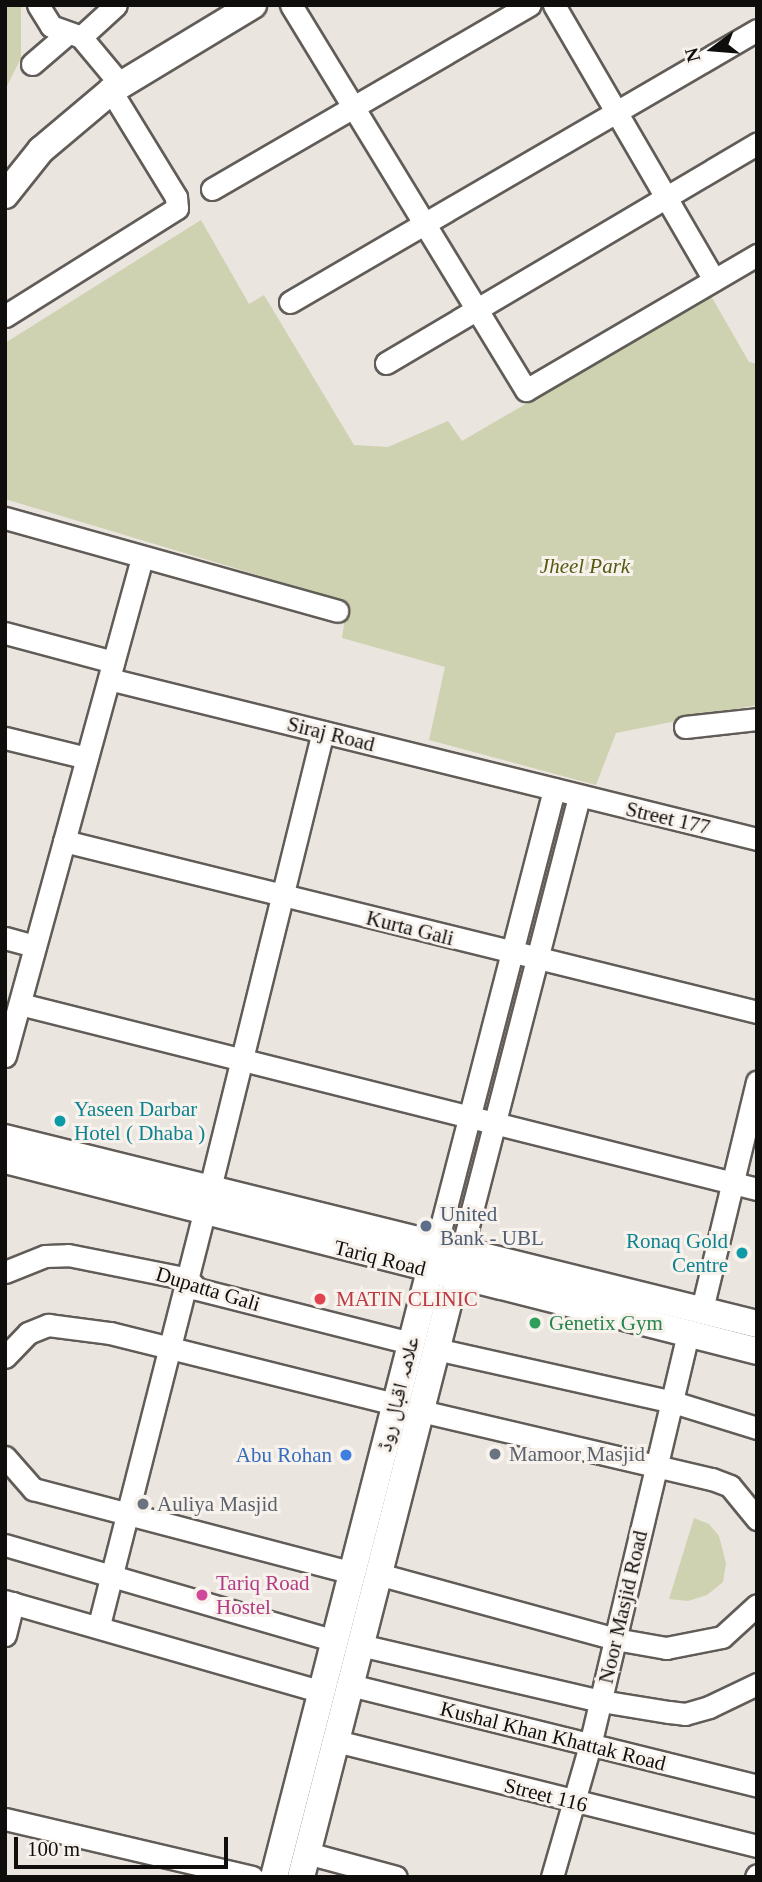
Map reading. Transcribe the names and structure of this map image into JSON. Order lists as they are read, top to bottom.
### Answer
{
  "streets": {
    "main road": ["Tariq Road", "علامہ اقبال روڈ"],
    "street": [
      "Siraj Road",
      "Street 177",
      "Kurta Gali",
      "Dupatta Gali",
      "Noor Masjid Road",
      "Kushal Khan Khattak Road",
      "Street 116"
    ]
  },
  "crossings": [
    ["Siraj Road", "Street 177"],
    ["Siraj Road", "علامہ اقبال روڈ"],
    ["Street 177", "علامہ اقبال روڈ"],
    ["Kurta Gali", "علامہ اقبال روڈ"],
    ["Tariq Road", "علامہ اقبال روڈ"],
    ["Tariq Road", "Noor Masjid Road"],
    ["Dupatta Gali", "علامہ اقبال روڈ"],
    ["Dupatta Gali", "Noor Masjid Road"],
    ["علامہ اقبال روڈ", "Kushal Khan Khattak Road"],
    ["علامہ اقبال روڈ", "Street 116"],
    ["Noor Masjid Road", "Kushal Khan Khattak Road"],
    ["Noor Masjid Road", "Street 116"]
  ],
  "parks": ["Jheel Park"],
  "places": [
    "Yaseen Darbar Hotel ( Dhaba )",
    "United Bank - UBL",
    "Ronaq Gold Centre",
    "MATIN CLINIC",
    "Genetix Gym",
    "Mamoor Masjid",
    "Abu Rohan",
    "Auliya Masjid",
    "Tariq Road Hostel"
  ],
  "scale_bar": "100 m",
  "north": "left"
}
